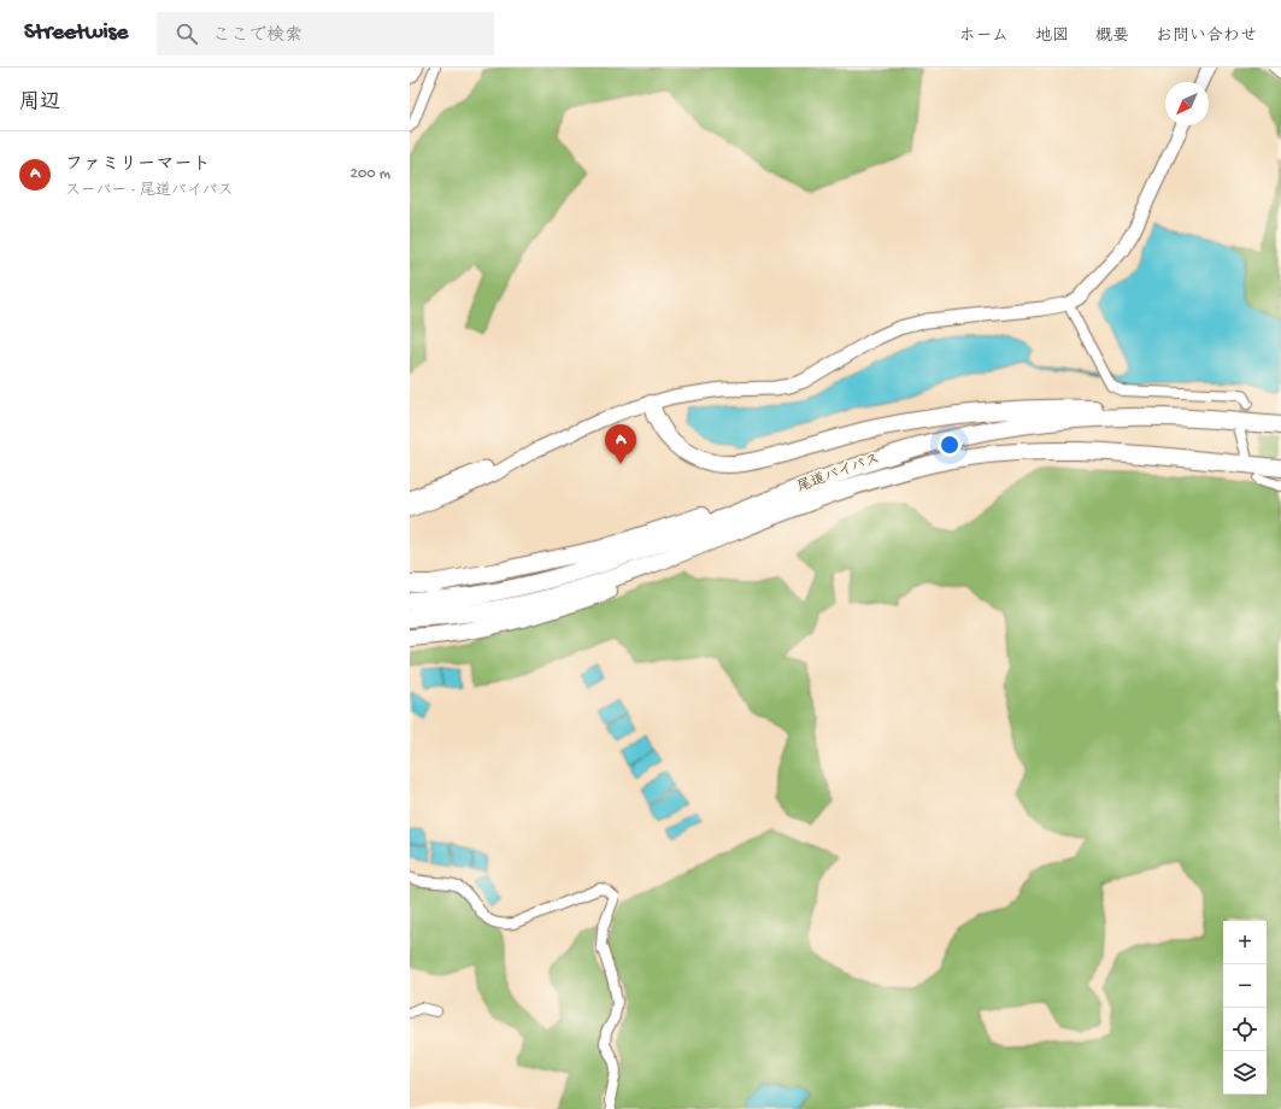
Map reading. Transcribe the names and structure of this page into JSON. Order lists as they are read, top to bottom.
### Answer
{
  "streets": {
    "highway": ["尾道バイパス"]
  },
  "north": "bottom left",
  "page": {
    "header": "Streetwise",
    "search": "ここで検索",
    "nav": [
      "ホーム",
      "地図",
      "概要",
      "お問い合わせ"
    ],
    "heading": "周辺",
    "list": [
      {
        "mark": "A",
        "name": "ファミリーマート",
        "note": "スーパー · 尾道バイパス",
        "value": "200 m"
      }
    ],
    "pins": "A",
    "map_buttons": ["+", "−"]
  }
}
